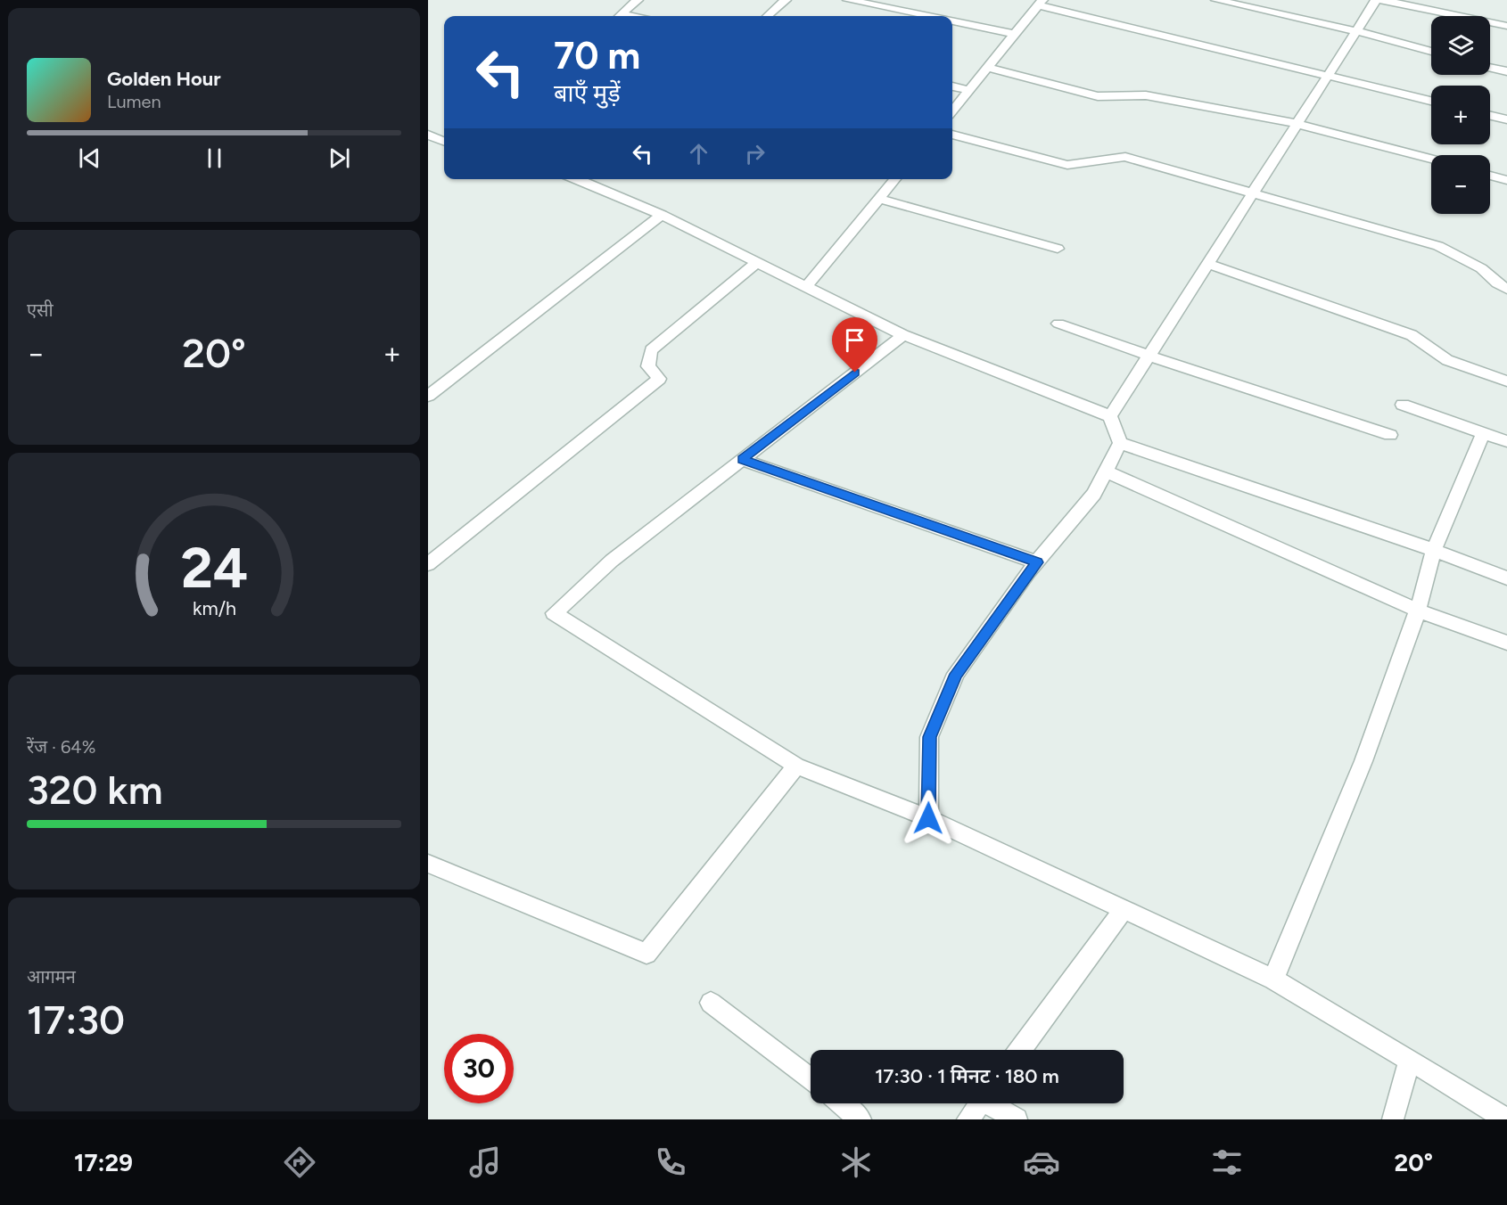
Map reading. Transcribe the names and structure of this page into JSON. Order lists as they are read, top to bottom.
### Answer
{
  "page": {
    "map_buttons": ["+", "−"],
    "turn": ["70 m", "बाएँ मुड़ें"],
    "song": ["Golden Hour", "Lumen"],
    "tile": [
      "एसी",
      ["रेंज · 64%", "320 km"],
      ["आगमन", "17:30"]
    ],
    "heat": ["−", "20°", "+"],
    "limit": "30",
    "trip": "17:30 · 1 मिनट · 180 m",
    "tabs": ["17:29", "20°"],
    "gauge": ["24", "km/h"]
  }
}
